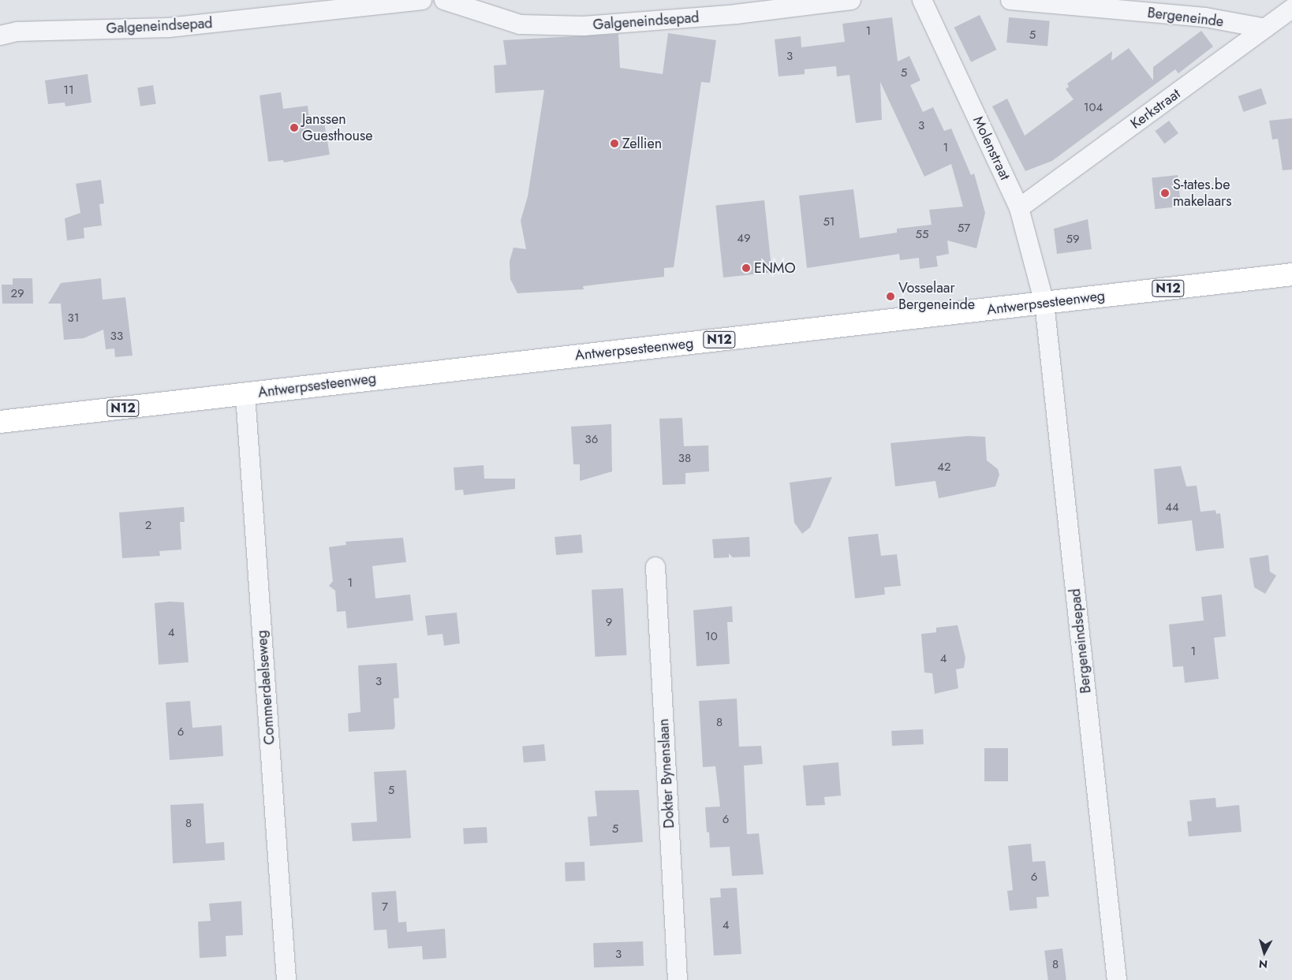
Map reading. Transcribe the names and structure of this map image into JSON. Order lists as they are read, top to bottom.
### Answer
{
  "streets": {
    "main road": ["N12", "Antwerpsesteenweg"],
    "street": [
      "Bergeneinde",
      "Galgeneindsepad",
      "Kerkstraat",
      "Molenstraat",
      "Bergeneindsepad",
      "Commerdaelseweg",
      "Dokter Bynenslaan"
    ]
  },
  "crossings": [
    ["Bergeneinde", "Kerkstraat"],
    ["Kerkstraat", "Molenstraat"],
    ["Molenstraat", "Antwerpsesteenweg"],
    ["Molenstraat", "Bergeneindsepad"],
    ["Antwerpsesteenweg", "Bergeneindsepad"],
    ["Antwerpsesteenweg", "Commerdaelseweg"]
  ],
  "places": [
    "Janssen Guesthouse",
    "Zellien",
    "S-tates.be makelaars",
    "ENMO",
    "Vosselaar Bergeneinde"
  ],
  "house_numbers": [
    "1",
    "5",
    "3",
    "5",
    "11",
    "104",
    "3",
    "1",
    "51",
    "57",
    "55",
    "49",
    "59",
    "29",
    "31",
    "33",
    "36",
    "38",
    "42",
    "44",
    "2",
    "1",
    "9",
    "4",
    "10",
    "1",
    "4",
    "3",
    "8",
    "6",
    "5",
    "6",
    "8",
    "5",
    "6",
    "7",
    "4",
    "3",
    "8"
  ],
  "north": "bottom"
}
